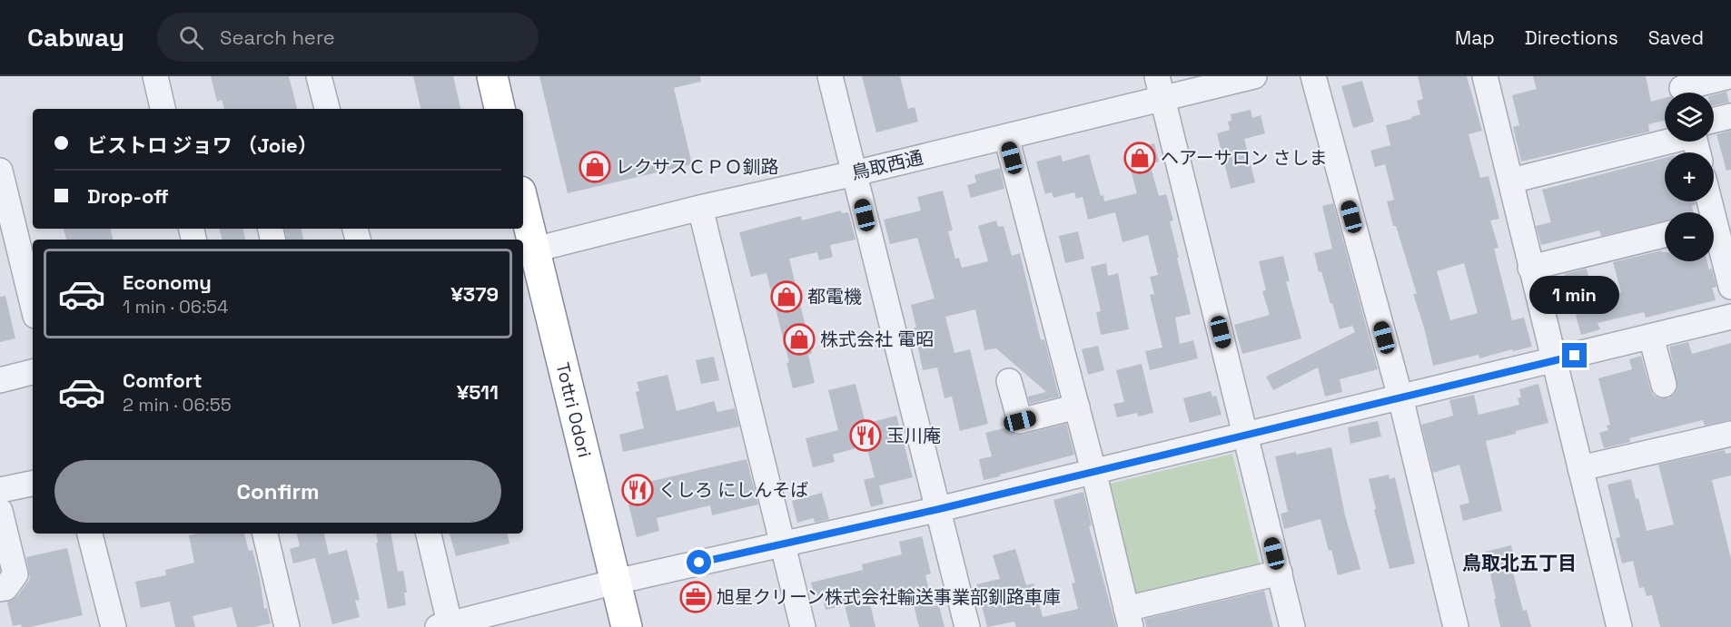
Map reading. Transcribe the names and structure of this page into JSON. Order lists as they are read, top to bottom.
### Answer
{
  "streets": {
    "highway": ["Tottri Odori"],
    "street": ["鳥取西通"]
  },
  "crossings": [
    ["鳥取西通", "Tottri Odori"]
  ],
  "districts": ["鳥取北五丁目"],
  "places": {
    "shop": [
      "ヘアーサロン さしま",
      "レクサスＣＰＯ釧路",
      "都電機",
      "株式会社 電昭"
    ],
    "restaurant": ["玉川庵", "くしろ にしんそば"],
    "office": ["旭星クリーン株式会社輸送事業部釧路車庫"]
  },
  "page": {
    "header": "Cabway",
    "search": "Search here",
    "nav": ["Map", "Directions", "Saved"],
    "map_buttons": ["+", "−"],
    "banner": ["ビストロ ジョワ （Joie）", "Drop-off"],
    "list": [
      {
        "name": "Economy",
        "note": "1 min · 06:54",
        "value": "¥379"
      },
      {
        "name": "Comfort",
        "note": "2 min · 06:55",
        "value": "¥511"
      }
    ],
    "bubble": "1 min",
    "buttons": "Confirm"
  }
}
